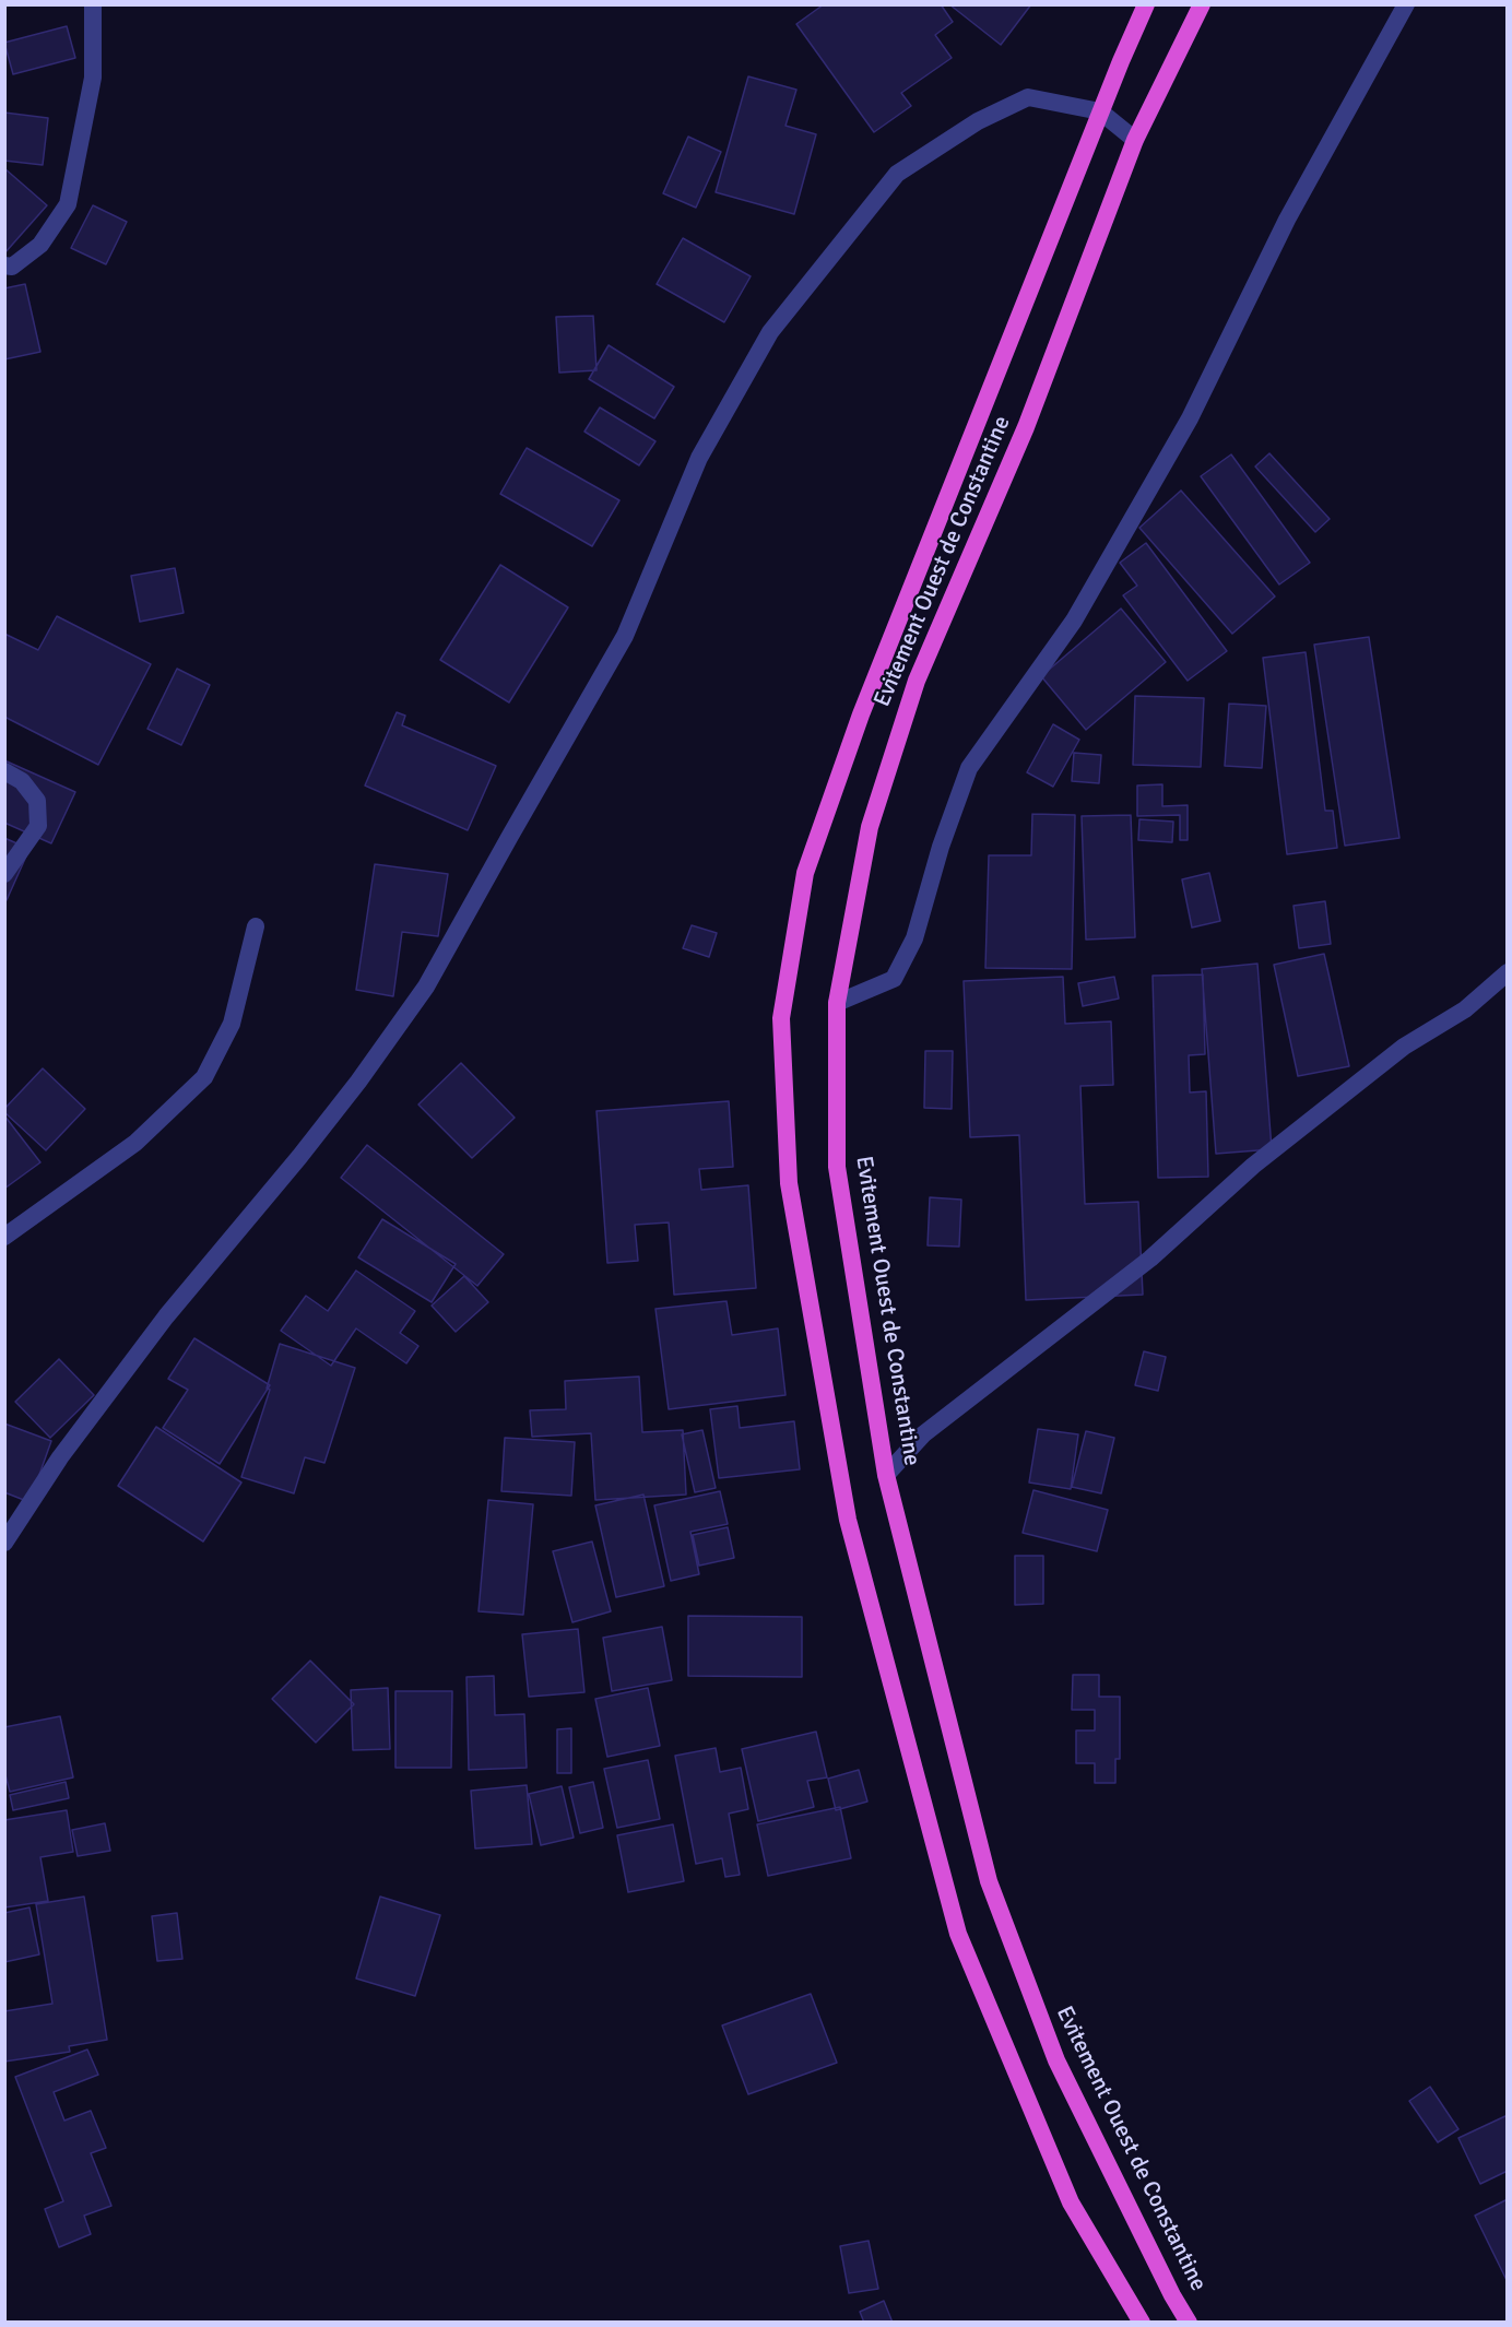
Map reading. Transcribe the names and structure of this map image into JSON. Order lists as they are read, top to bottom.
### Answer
{
  "streets": {
    "highway": ["Evitement Ouest de Constantine"]
  }
}
